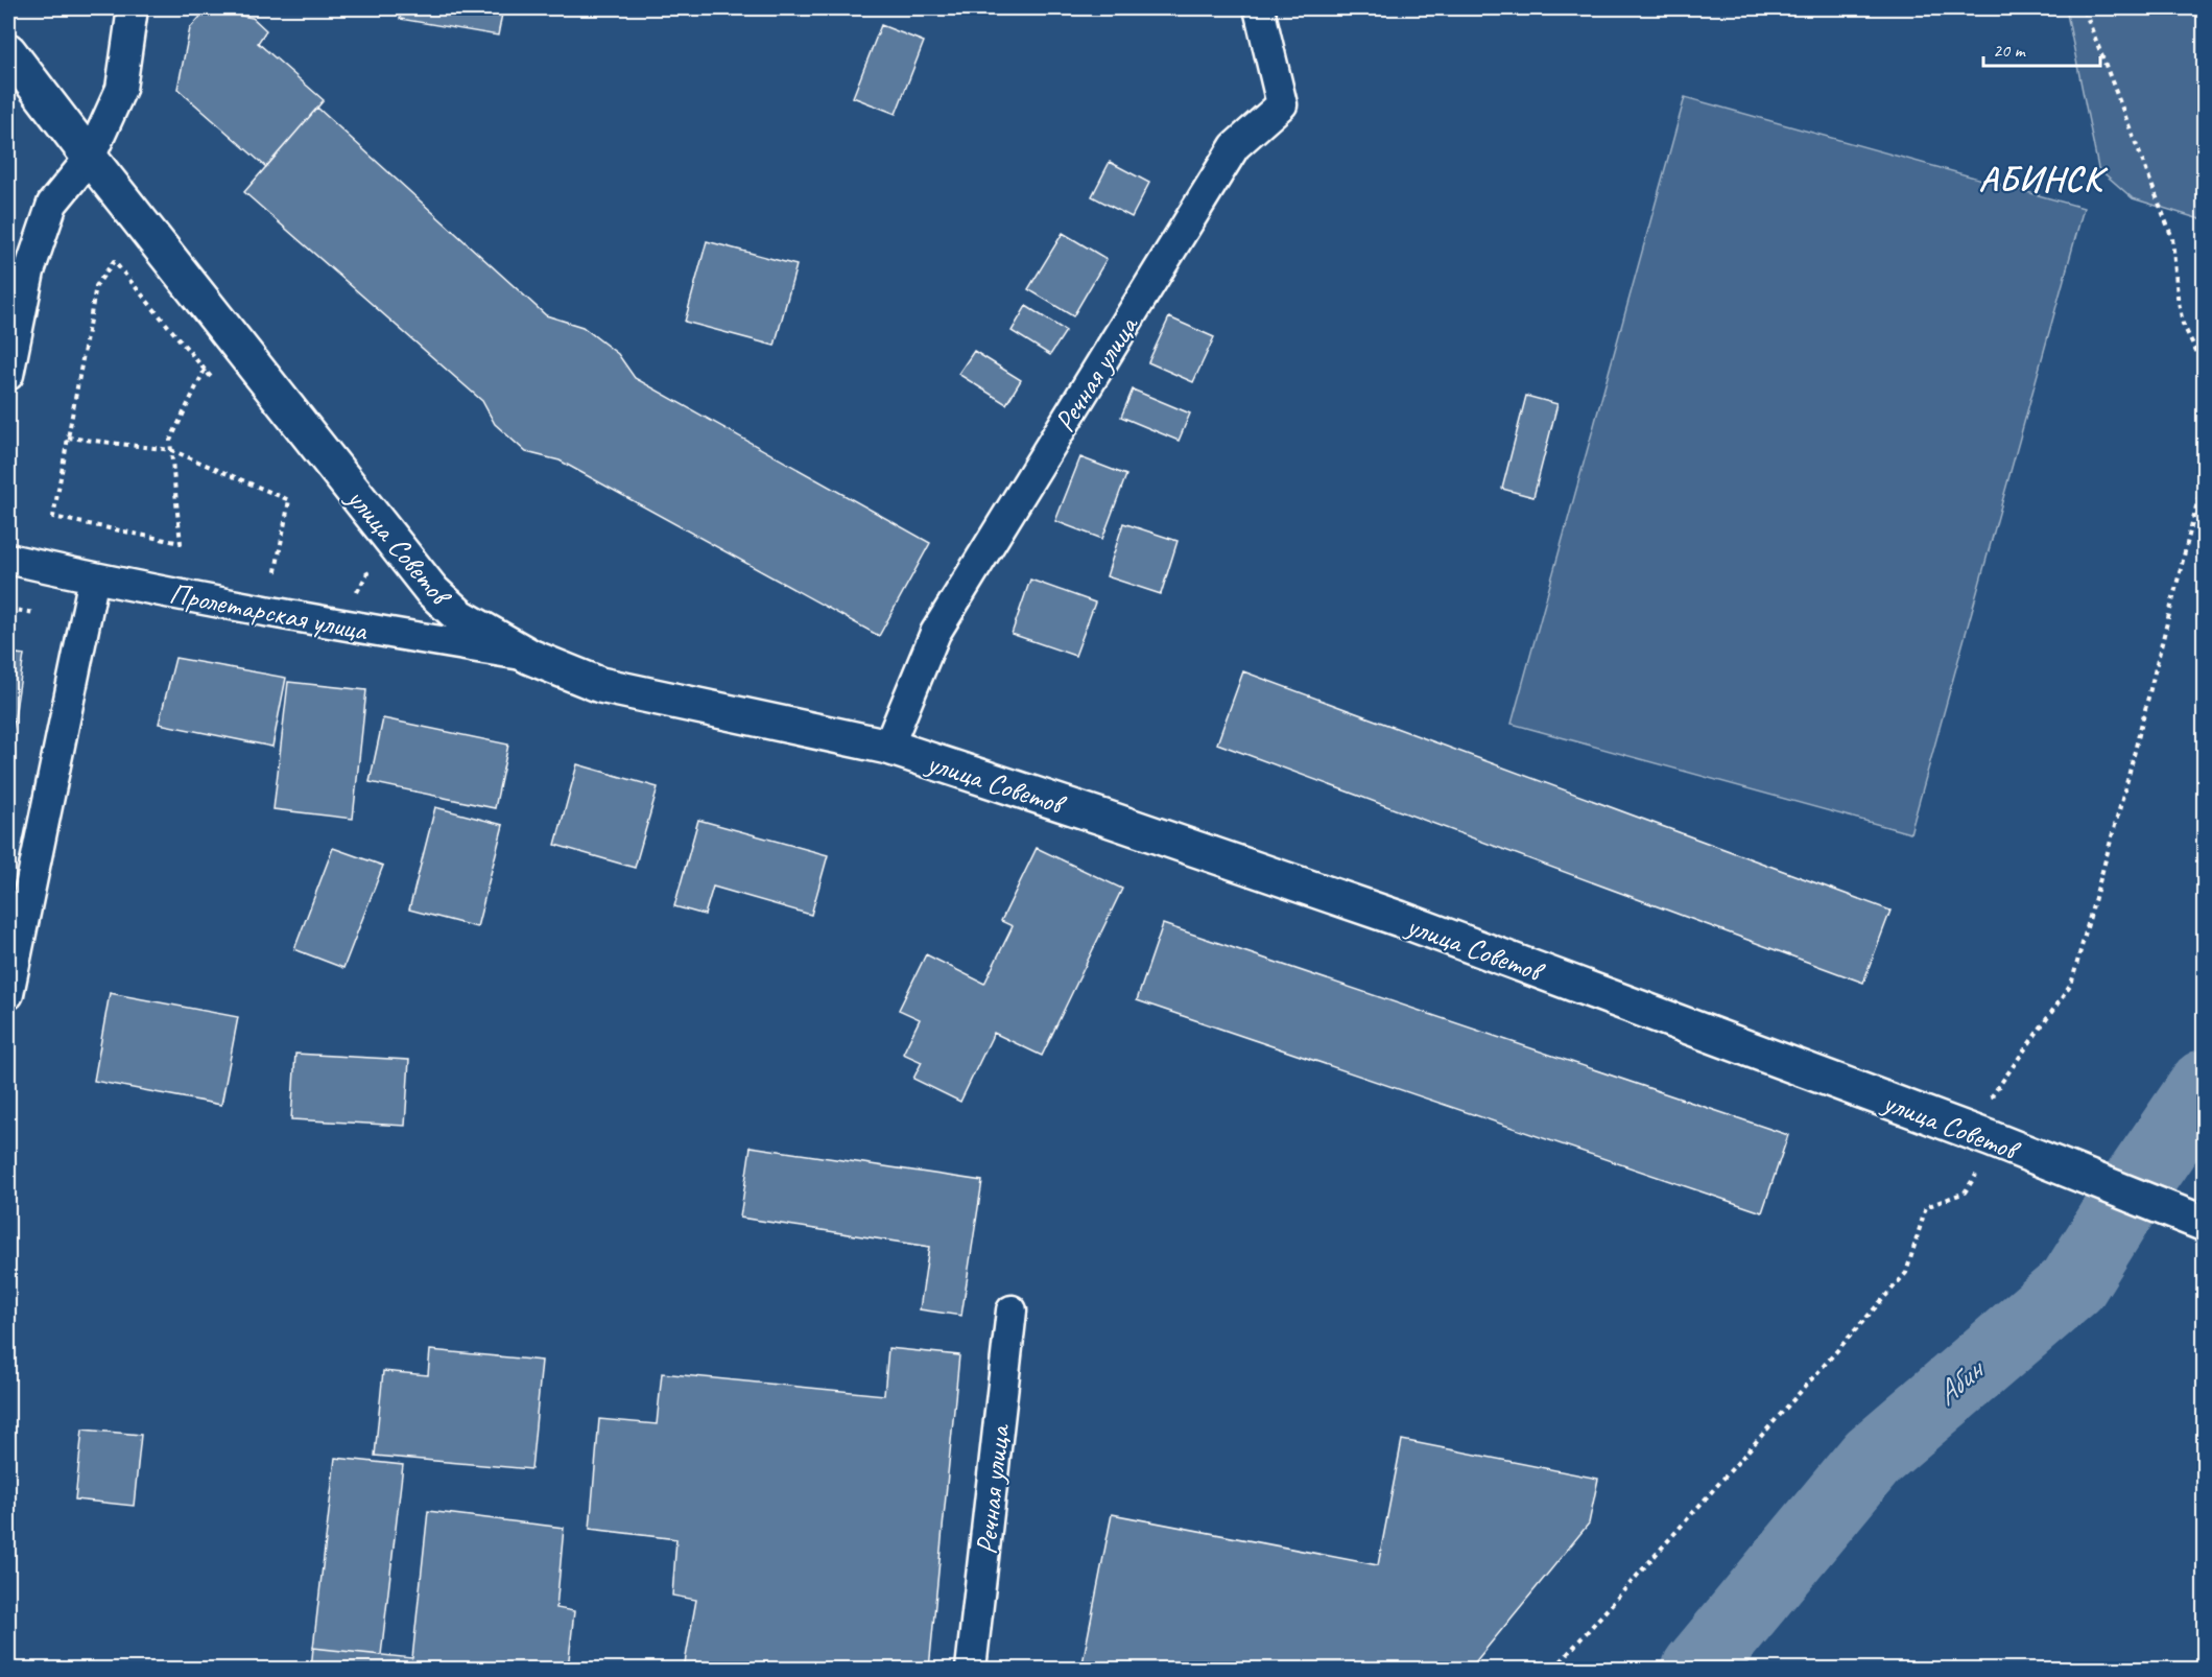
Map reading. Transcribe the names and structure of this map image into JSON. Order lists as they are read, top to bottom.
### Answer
{
  "streets": {
    "main road": ["улица Советов"],
    "street": ["Речная улица", "Пролетарская улица"]
  },
  "crossings": [
    ["Речная улица", "улица Советов"],
    ["улица Советов", "Пролетарская улица"]
  ],
  "districts": ["АБИНСК"],
  "water": ["Абин"],
  "scale_bar": "20 m"
}
